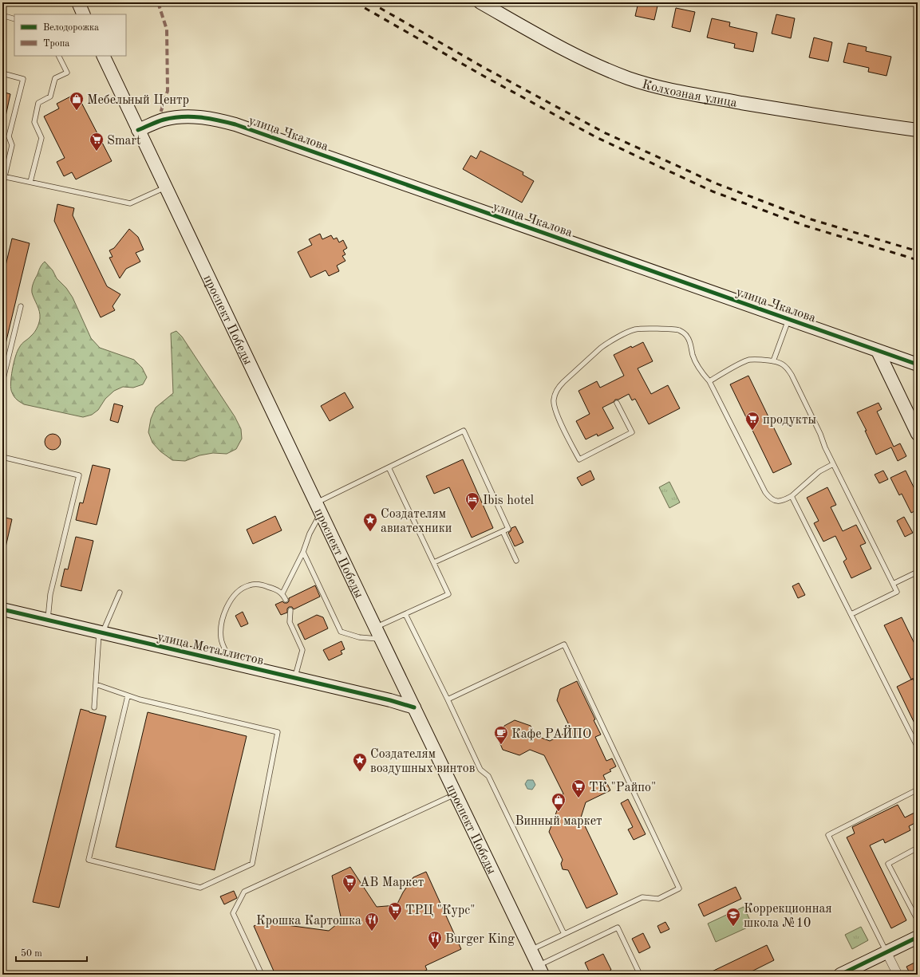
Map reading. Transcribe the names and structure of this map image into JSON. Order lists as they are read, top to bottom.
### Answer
{
  "streets": {
    "main road": [
      "Колхозная улица",
      "улица Чкалова",
      "проспект Победы",
      "улица Металлистов"
    ]
  },
  "crossings": [
    ["улица Чкалова", "проспект Победы"],
    ["проспект Победы", "улица Металлистов"]
  ],
  "places": {
    "shop": ["Мебельный Центр", "Винный маркет"],
    "supermarket": [
      "Smart",
      "продукты",
      "ТК \"Райпо\"",
      "АВ Маркет",
      "ТРЦ \"Курс\""
    ],
    "hotel": ["Ibis hotel"],
    "place": ["Создателям авиатехники", "Создателям воздушных винтов"],
    "cafe": ["Кафе РАЙПО"],
    "school or university": ["Коррекционная школа №10"],
    "restaurant": ["Крошка Картошка", "Burger King"]
  },
  "legend": ["Велодорожка", "Тропа"],
  "scale_bar": "50 m"
}
